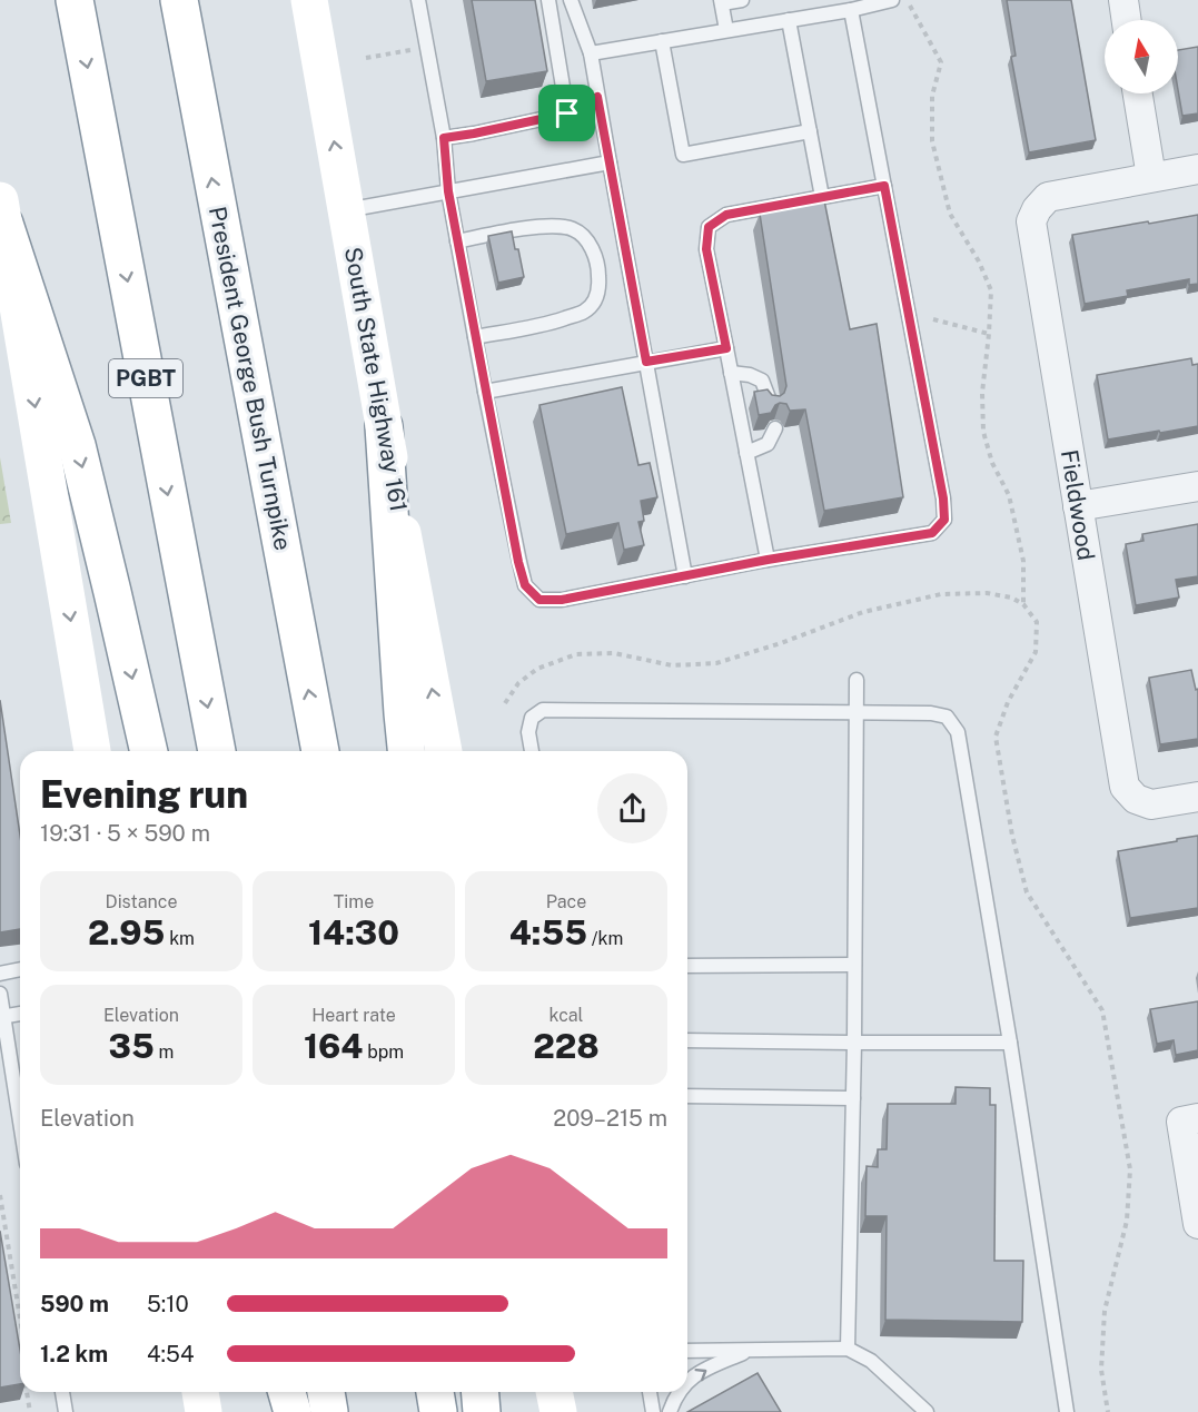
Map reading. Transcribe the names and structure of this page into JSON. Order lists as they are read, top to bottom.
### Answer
{
  "streets": {
    "main road": ["PGBT", "President George Bush Turnpike", "South State Highway 161"],
    "street": ["Fieldwood"]
  },
  "north": "top",
  "page": {
    "heading": ["Evening run", "19:31 · 5 × 590 m"],
    "stats": [
      ["Distance", "2.95 km"],
      ["Time", "14:30"],
      ["Pace", "4:55 /km"],
      ["Elevation", "35 m"],
      ["Heart rate", "164 bpm"],
      ["kcal", "228"]
    ],
    "chart": ["Elevation", "209–215 m"],
    "list": [
      {
        "name": "590 m",
        "note": "5:10"
      },
      {
        "name": "1.2 km",
        "note": "4:54"
      }
    ]
  }
}
